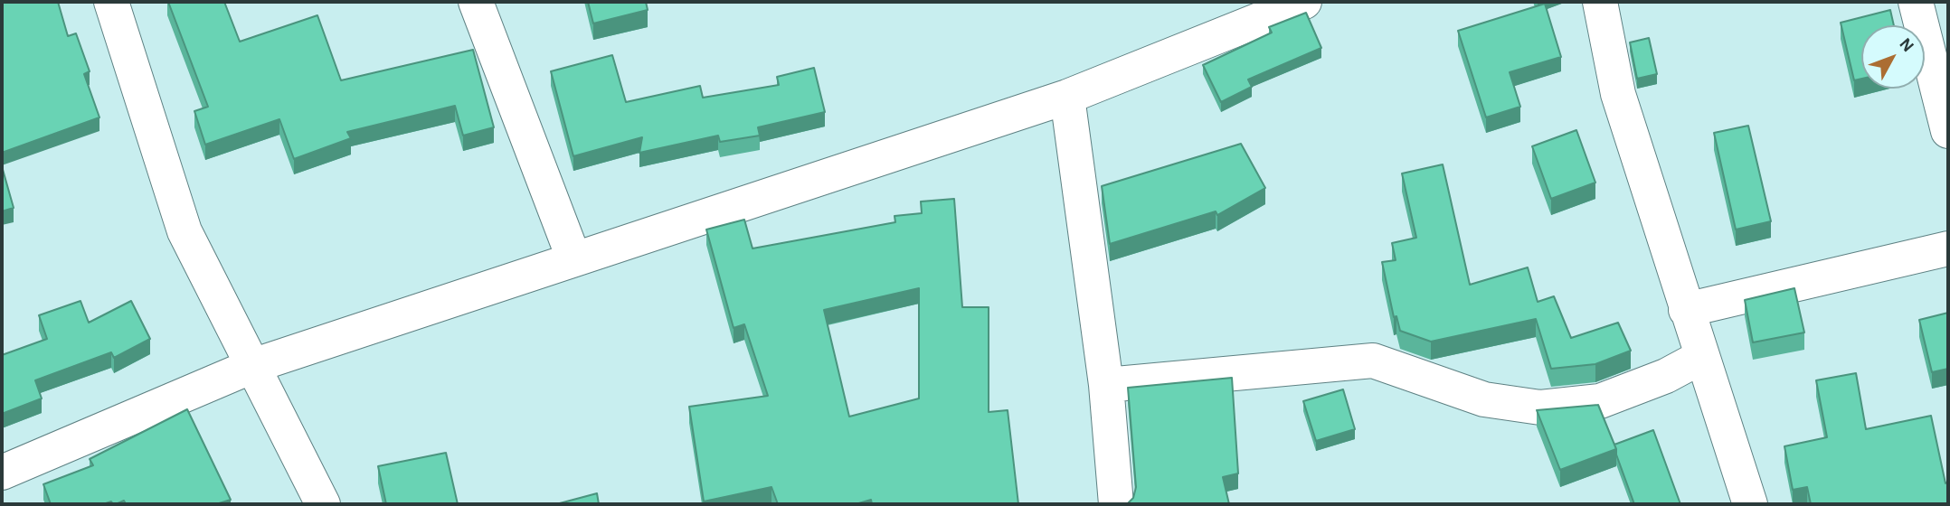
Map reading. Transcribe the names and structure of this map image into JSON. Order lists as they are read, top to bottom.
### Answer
{
  "north": "top right"
}
